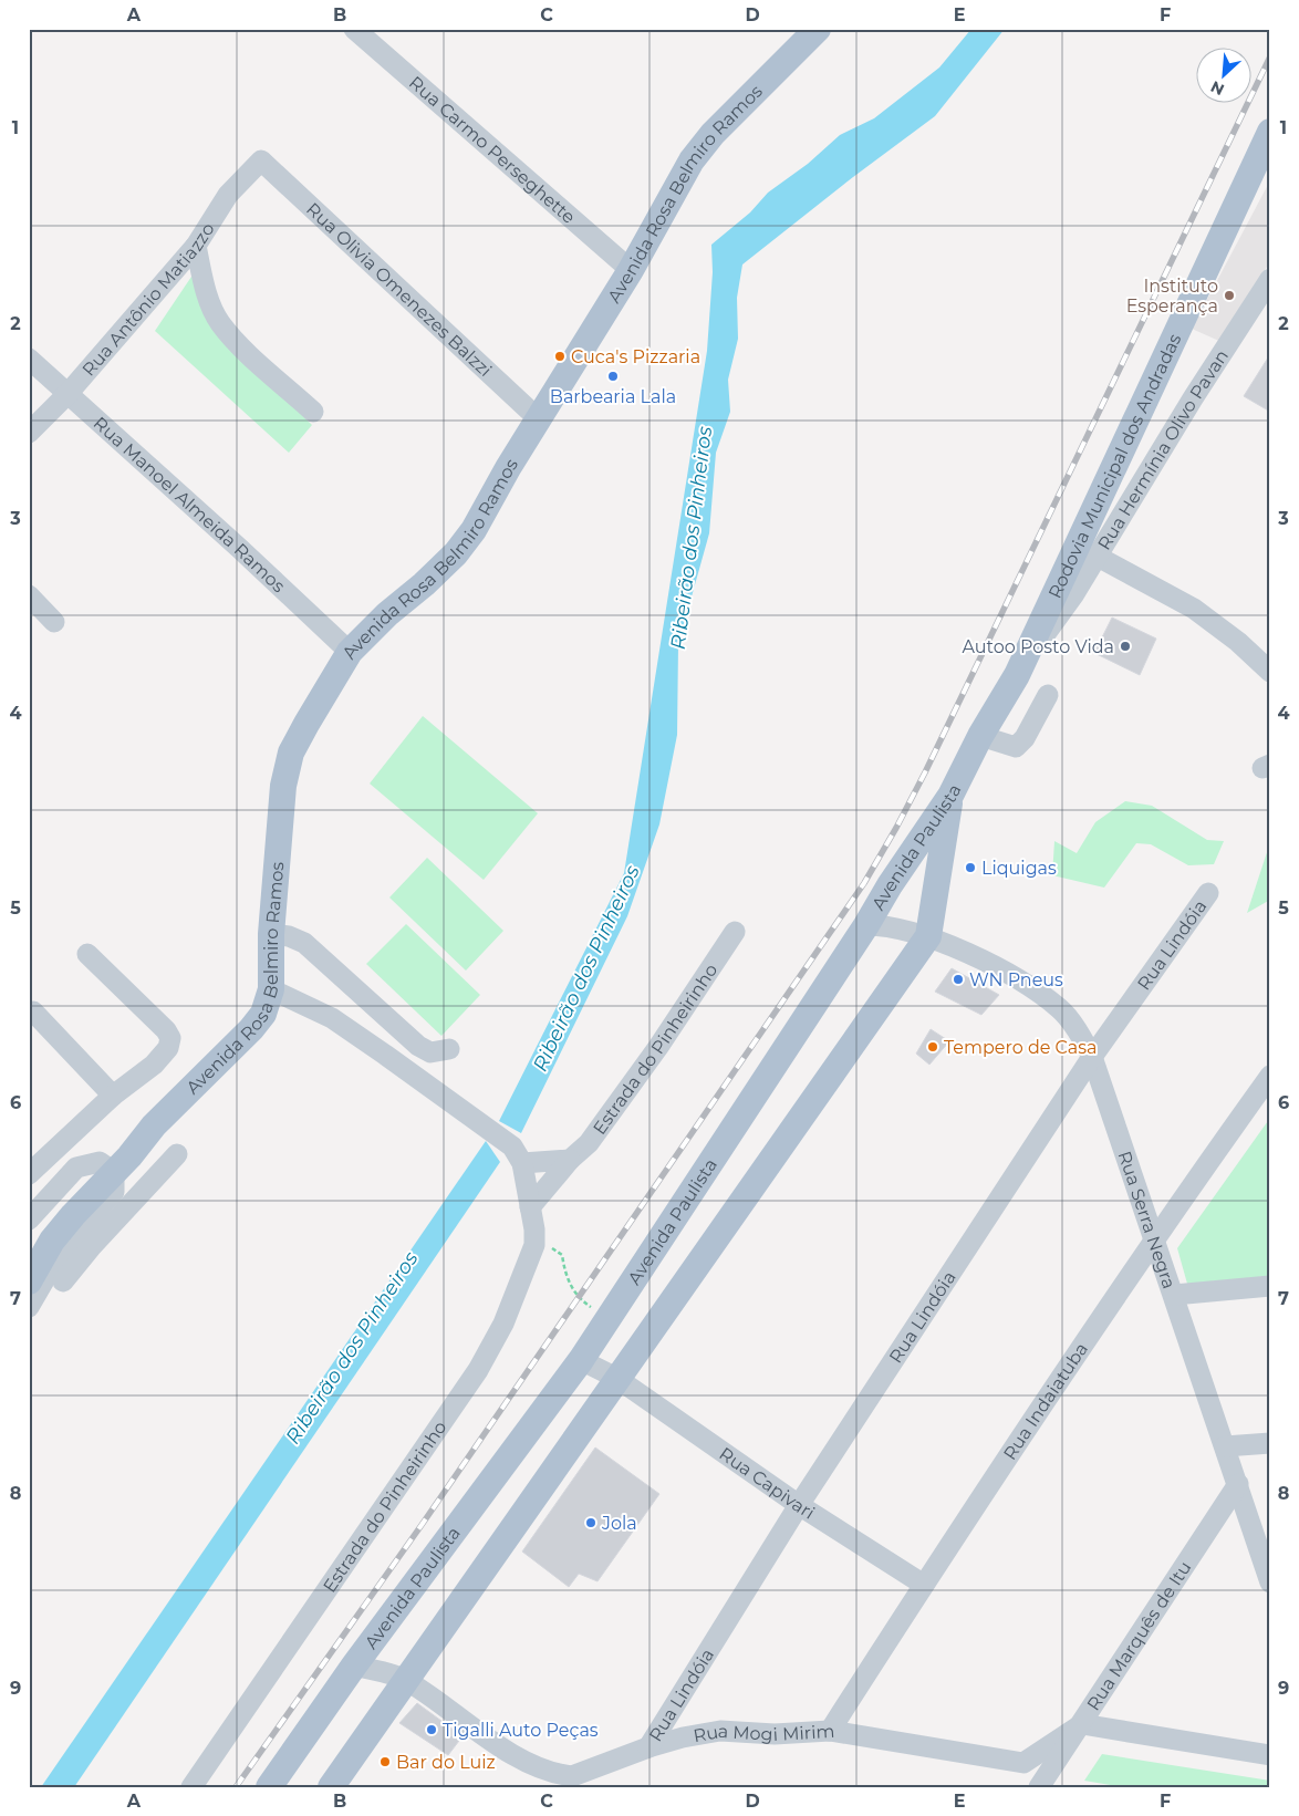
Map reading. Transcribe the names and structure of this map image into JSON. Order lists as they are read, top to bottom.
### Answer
{
  "streets": {
    "main road": ["Avenida Rosa Belmiro Ramos", "Rodovia Municipal dos Andradas", "Avenida Paulista"],
    "street": [
      "Rua Carmo Perseghette",
      "Rua Olivia Omenezes Balzzi",
      "Rua Antônio Matiazzo",
      "Rua Hermínia Olivo Pavan",
      "Rua Manoel Almeida Ramos",
      "Rua Lindóia",
      "Estrada do Pinheirinho",
      "Rua Serra Negra",
      "Rua Indaiatuba",
      "Rua Capivari",
      "Rua Marquês de Itu",
      "Rua Mogi Mirim"
    ]
  },
  "crossings": [
    ["Rua Carmo Perseghette", "Avenida Rosa Belmiro Ramos"],
    ["Avenida Rosa Belmiro Ramos", "Rua Olivia Omenezes Balzzi"],
    ["Avenida Rosa Belmiro Ramos", "Rua Manoel Almeida Ramos"],
    ["Rua Olivia Omenezes Balzzi", "Rua Antônio Matiazzo"],
    ["Rua Antônio Matiazzo", "Rua Manoel Almeida Ramos"],
    ["Rua Hermínia Olivo Pavan", "Rodovia Municipal dos Andradas"],
    ["Rodovia Municipal dos Andradas", "Avenida Paulista"],
    ["Avenida Paulista", "Rua Serra Negra"],
    ["Avenida Paulista", "Rua Capivari"],
    ["Avenida Paulista", "Rua Mogi Mirim"],
    ["Rua Lindóia", "Rua Serra Negra"],
    ["Rua Lindóia", "Rua Capivari"],
    ["Rua Lindóia", "Rua Mogi Mirim"],
    ["Rua Serra Negra", "Rua Indaiatuba"],
    ["Rua Serra Negra", "Rua Marquês de Itu"],
    ["Rua Indaiatuba", "Rua Capivari"],
    ["Rua Indaiatuba", "Rua Mogi Mirim"]
  ],
  "water": ["Ribeirão dos Pinheiros"],
  "places": [
    "Instituto Esperança",
    "Cuca's Pizzaria",
    "Barbearia Lala",
    "Autoo Posto Vida",
    "Liquigas",
    "WN Pneus",
    "Tempero de Casa",
    "Jola",
    "Tigalli Auto Peças",
    "Bar do Luiz"
  ],
  "north": "bottom left",
  "grid": {
    "columns": [
      "A",
      "B",
      "C",
      "D",
      "E",
      "F"
    ],
    "rows": [
      "1",
      "2",
      "3",
      "4",
      "5",
      "6",
      "7",
      "8",
      "9"
    ]
  }
}
